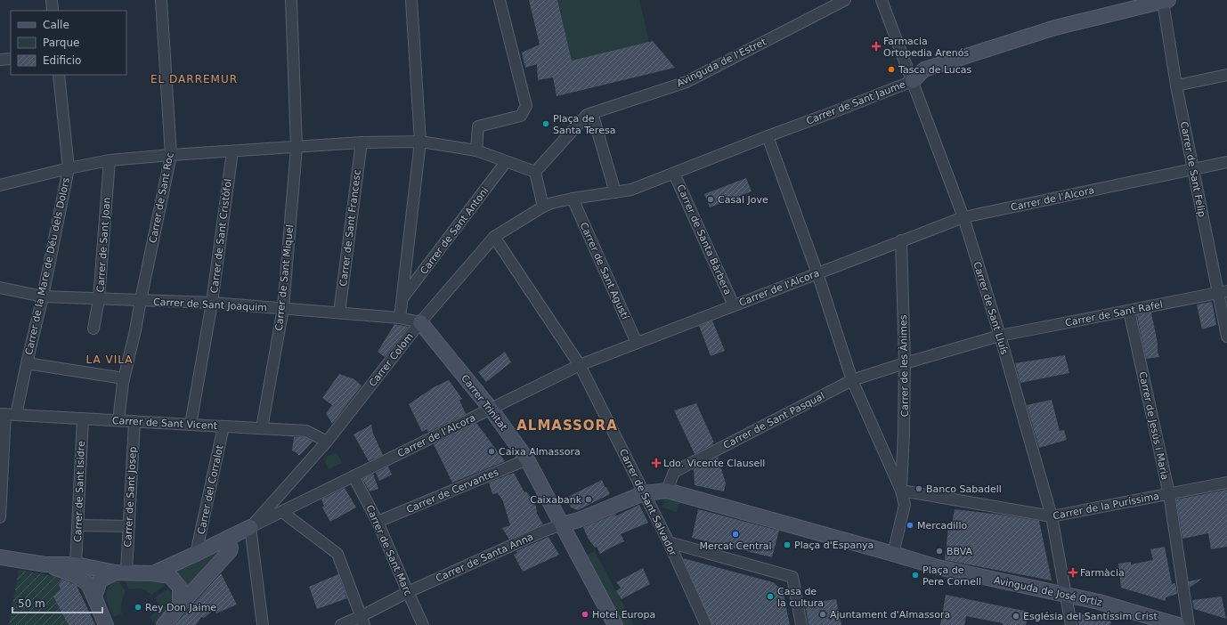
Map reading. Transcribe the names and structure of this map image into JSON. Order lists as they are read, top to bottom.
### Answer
{
  "streets": {
    "street": [
      "Avinguda de l'Estret",
      "Carrer de Sant Jaume",
      "Carrer de Sant Felip",
      "Carrer de Sant Roc",
      "Carrer de l'Alcora",
      "Carrer de Sant Francesc",
      "Carrer de Sant Antoni",
      "Carrer de Sant Cristòfol",
      "Carrer de Santa Bàrbera",
      "Carrer de Sant Joan",
      "Carrer de la Mare de Déu dels Dolors",
      "Carrer de Sant Agustí",
      "Carrer de Sant Miquel",
      "Carrer de Sant Joaquim",
      "Carrer de Sant Lluís",
      "Carrer de Sant Rafel",
      "Carrer Colom",
      "Carrer de les Ànimes",
      "Carrer Trinitat",
      "Carrer de Sant Pasqual",
      "Carrer de Sant Vicent",
      "Carrer de Jesús i Maria",
      "Carrer del Corralot",
      "Carrer de Cervantes",
      "Carrer de Sant Isidre",
      "Carrer de Sant Josep",
      "Carrer de Sant Salvador",
      "Carrer de la Puríssima",
      "Carrer de Sant Marc",
      "Carrer de Santa Anna",
      "Avinguda de José Ortiz"
    ]
  },
  "crossings": [
    ["Carrer de Sant Jaume", "Carrer de Sant Felip"],
    ["Carrer de Sant Jaume", "Carrer de Santa Bàrbera"],
    ["Carrer de Sant Jaume", "Carrer de Sant Agustí"],
    ["Carrer de Sant Jaume", "Carrer de Sant Lluís"],
    ["Carrer de Sant Jaume", "Carrer Colom"],
    ["Carrer de Sant Felip", "Carrer de l'Alcora"],
    ["Carrer de Sant Felip", "Carrer de Sant Rafel"],
    ["Carrer de Sant Roc", "Carrer de Sant Joaquim"],
    ["Carrer de Sant Roc", "Carrer de Sant Vicent"],
    ["Carrer de l'Alcora", "Carrer de Santa Bàrbera"],
    ["Carrer de l'Alcora", "Carrer de Sant Agustí"],
    ["Carrer de l'Alcora", "Carrer de Sant Lluís"],
    ["Carrer de l'Alcora", "Carrer Colom"],
    ["Carrer de l'Alcora", "Carrer de les Ànimes"],
    ["Carrer de l'Alcora", "Carrer Trinitat"],
    ["Carrer de l'Alcora", "Carrer de Sant Salvador"],
    ["Carrer de l'Alcora", "Carrer de Sant Marc"],
    ["Carrer de Sant Francesc", "Carrer de Sant Joaquim"],
    ["Carrer de Sant Cristòfol", "Carrer de Sant Joaquim"],
    ["Carrer de Sant Cristòfol", "Carrer de Sant Vicent"],
    ["Carrer de Sant Joan", "Carrer de Sant Joaquim"],
    ["Carrer de la Mare de Déu dels Dolors", "Carrer de Sant Joaquim"],
    ["Carrer de la Mare de Déu dels Dolors", "Carrer de Sant Vicent"],
    ["Carrer de Sant Miquel", "Carrer de Sant Joaquim"],
    ["Carrer de Sant Miquel", "Carrer de Sant Vicent"],
    ["Carrer de Sant Joaquim", "Carrer Colom"],
    ["Carrer de Sant Joaquim", "Carrer Trinitat"],
    ["Carrer de Sant Lluís", "Carrer de Sant Rafel"],
    ["Carrer de Sant Lluís", "Carrer de Sant Pasqual"],
    ["Carrer de Sant Lluís", "Carrer de la Puríssima"],
    ["Carrer de Sant Lluís", "Avinguda de José Ortiz"],
    ["Carrer de Sant Rafel", "Carrer de Sant Pasqual"],
    ["Carrer de Sant Rafel", "Carrer de Jesús i Maria"],
    ["Carrer Colom", "Carrer Trinitat"],
    ["Carrer Colom", "Carrer de Sant Vicent"],
    ["Carrer Colom", "Carrer de Sant Salvador"],
    ["Carrer de les Ànimes", "Carrer de Sant Pasqual"],
    ["Carrer de les Ànimes", "Carrer de la Puríssima"],
    ["Carrer Trinitat", "Carrer de Cervantes"],
    ["Carrer Trinitat", "Carrer de Santa Anna"],
    ["Carrer de Sant Vicent", "Carrer del Corralot"],
    ["Carrer de Sant Vicent", "Carrer de Sant Isidre"],
    ["Carrer de Sant Vicent", "Carrer de Sant Josep"],
    ["Carrer de Jesús i Maria", "Carrer de la Puríssima"],
    ["Carrer de Cervantes", "Carrer de Sant Marc"],
    ["Carrer de Sant Marc", "Carrer de Santa Anna"]
  ],
  "districts": ["EL DARREMUR", "LA VILA", "ALMASSORA"],
  "places": {
    "health": ["Farmacia Ortopedia Arenós", "Ldo. Vicente Clausell", "Farmàcia"],
    "other": [
      "Tasca de Lucas",
      "Plaça de Santa Teresa",
      "Casal Jove",
      "Caixa Almassora",
      "Banco Sabadell",
      "Caixabank",
      "Mercadillo",
      "Mercat Central",
      "Plaça d'Espanya",
      "BBVA",
      "Plaça de Pere Cornell",
      "Casa de la cultura",
      "Rey Don Jaime",
      "Hotel Europa",
      "Ajuntament d'Almassora",
      "Església del Santíssim Crist"
    ]
  },
  "legend": ["Calle", "Parque", "Edificio"],
  "scale_bar": "50 m"
}
